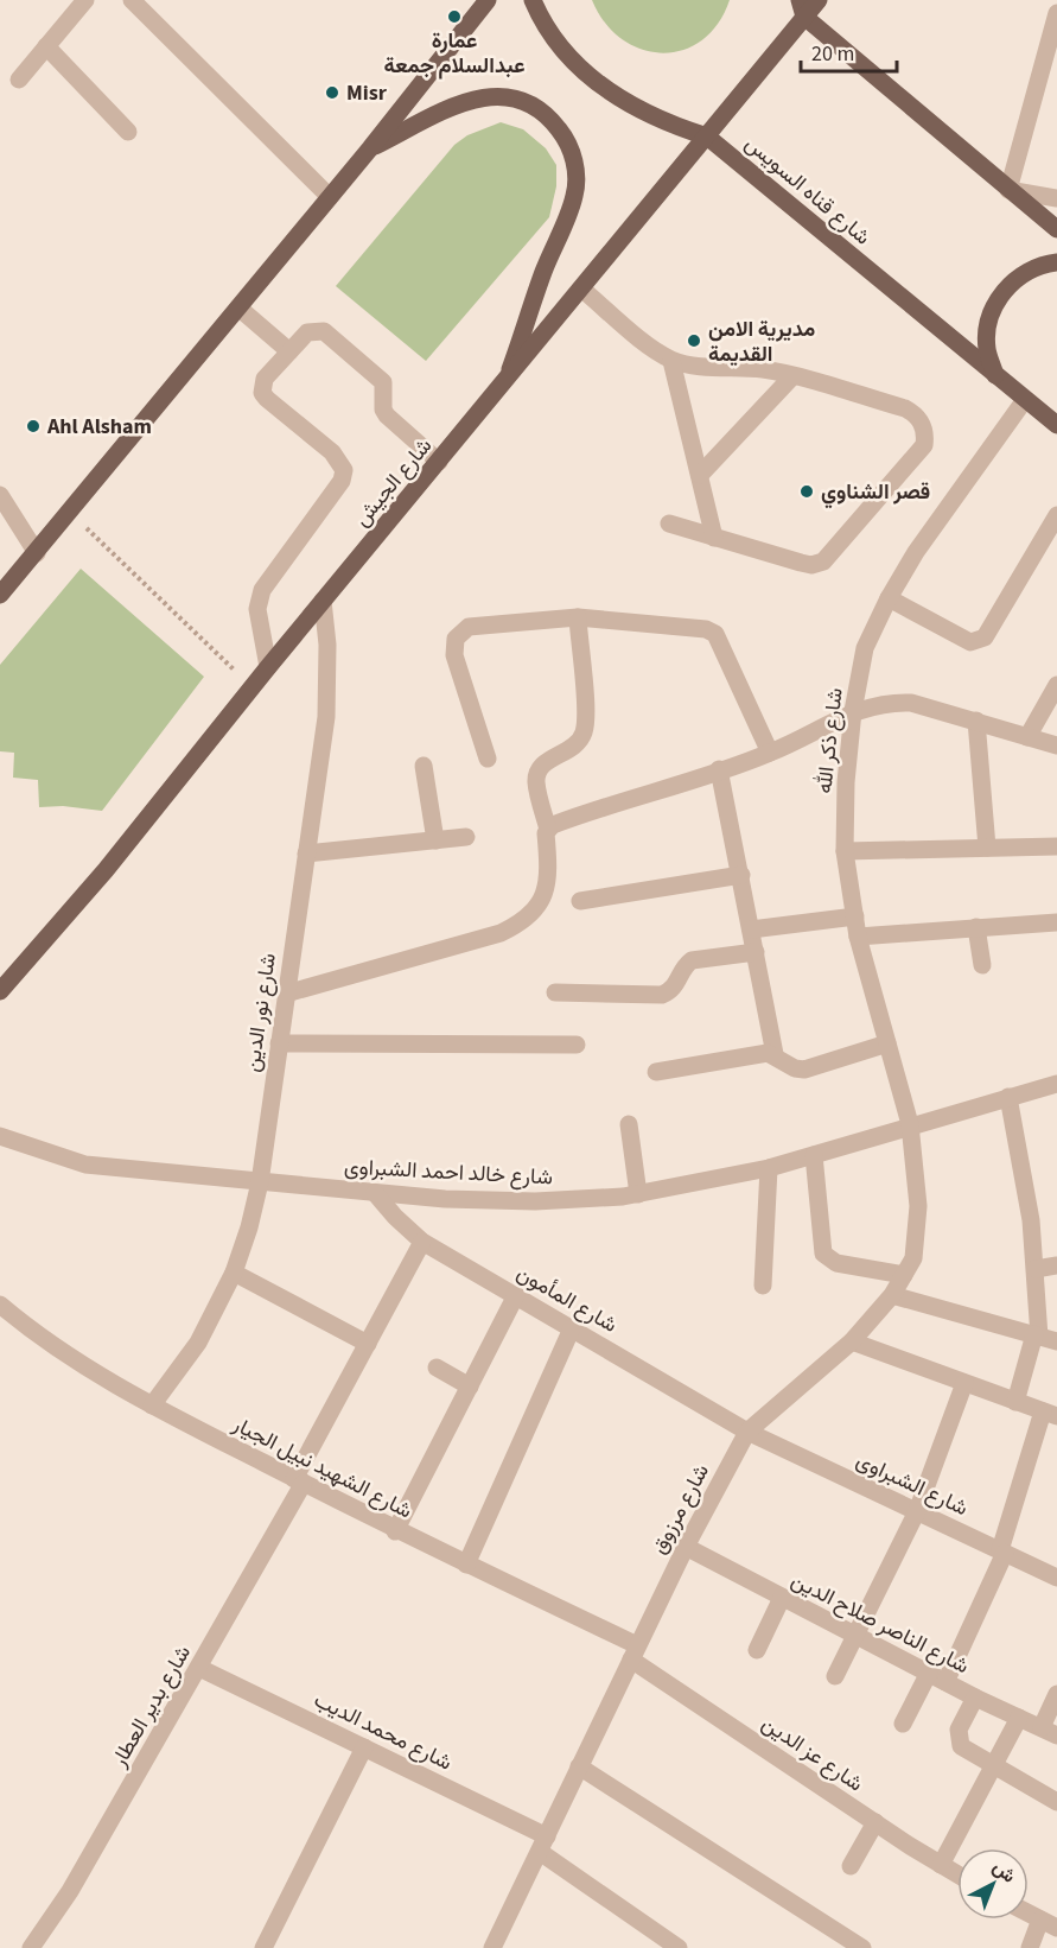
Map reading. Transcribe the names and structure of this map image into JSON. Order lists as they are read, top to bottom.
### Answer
{
  "streets": {
    "main road": ["شارع قناه السويس", "شارع الجيش"],
    "street": [
      "شارع ذكر الله",
      "شارع نور الدين",
      "شارع خالد احمد الشبراوى",
      "شارع المأمون",
      "شارع الشهيد نبيل الجيار",
      "شارع الشبراوى",
      "شارع مرزوق",
      "شارع الناصر صلاح الدين",
      "شارع بدير العطار",
      "شارع محمد الديب",
      "شارع عز الدين"
    ]
  },
  "crossings": [
    ["شارع قناه السويس", "شارع الجيش"],
    ["شارع قناه السويس", "شارع ذكر الله"],
    ["شارع الجيش", "شارع نور الدين"],
    ["شارع ذكر الله", "شارع خالد احمد الشبراوى"],
    ["شارع ذكر الله", "شارع مرزوق"],
    ["شارع نور الدين", "شارع خالد احمد الشبراوى"],
    ["شارع نور الدين", "شارع الشهيد نبيل الجيار"],
    ["شارع خالد احمد الشبراوى", "شارع المأمون"],
    ["شارع خالد احمد الشبراوى", "شارع مرزوق"],
    ["شارع المأمون", "شارع الشبراوى"],
    ["شارع المأمون", "شارع مرزوق"],
    ["شارع المأمون", "شارع بدير العطار"],
    ["شارع الشهيد نبيل الجيار", "شارع مرزوق"],
    ["شارع الشهيد نبيل الجيار", "شارع بدير العطار"],
    ["شارع الشهيد نبيل الجيار", "شارع عز الدين"],
    ["شارع الشبراوى", "شارع مرزوق"],
    ["شارع مرزوق", "شارع الناصر صلاح الدين"],
    ["شارع مرزوق", "شارع محمد الديب"],
    ["شارع مرزوق", "شارع عز الدين"],
    ["شارع بدير العطار", "شارع محمد الديب"]
  ],
  "places": [
    "عمارة عبدالسلام جمعة",
    "Misr",
    "مديرية الامن القديمة",
    "Ahl Alsham",
    "قصر الشناوي"
  ],
  "scale_bar": "20 m",
  "north": "top right"
}
